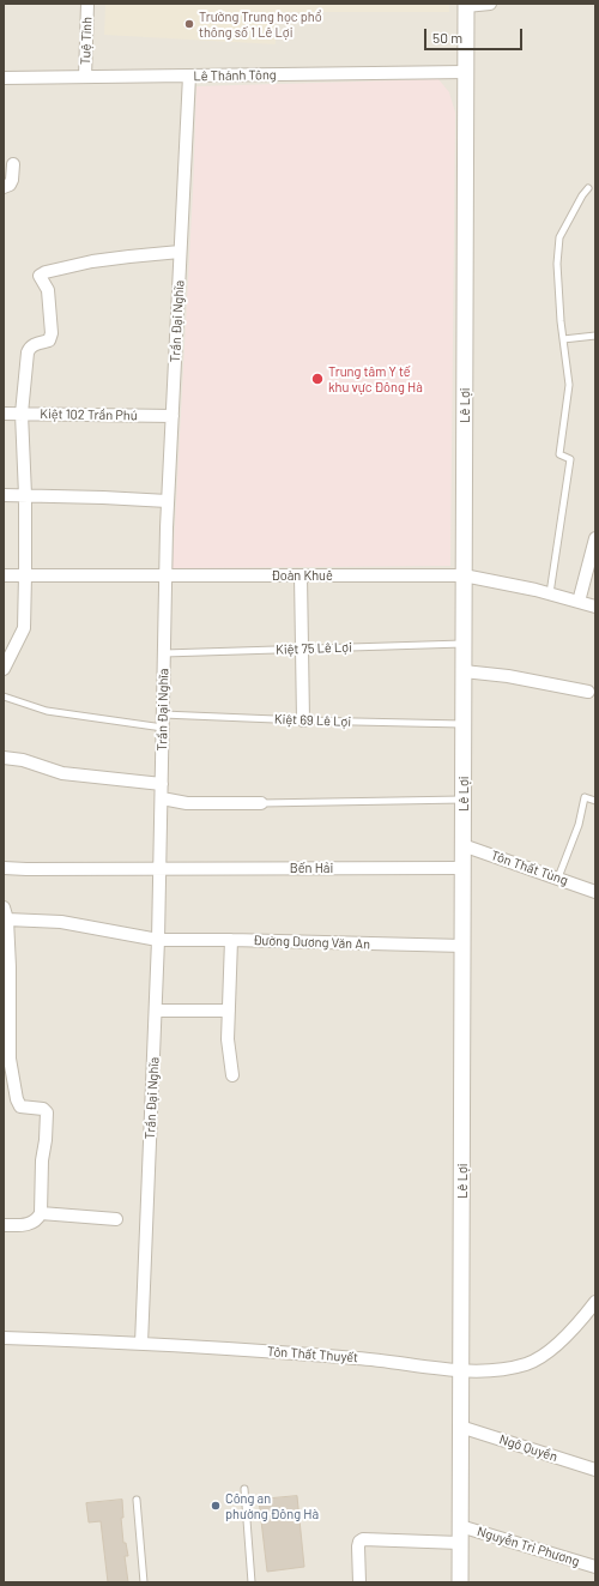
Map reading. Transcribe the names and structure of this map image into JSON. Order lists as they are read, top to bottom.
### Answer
{
  "streets": {
    "street": [
      "Tuệ Tĩnh",
      "Lê Thánh Tông",
      "Trần Đại Nghĩa",
      "Lê Lợi",
      "Kiệt 102 Trần Phú",
      "Đoàn Khuê",
      "Bến Hải",
      "Tôn Thất Tùng",
      "Đường Dương Văn An",
      "Tôn Thất Thuyết",
      "Ngô Quyền",
      "Nguyễn Tri Phương"
    ],
    "lane": ["Kiệt 75 Lê Lợi", "Kiệt 69 Lê Lợi"]
  },
  "crossings": [
    ["Tuệ Tĩnh", "Lê Thánh Tông"],
    ["Lê Thánh Tông", "Trần Đại Nghĩa"],
    ["Lê Thánh Tông", "Lê Lợi"],
    ["Trần Đại Nghĩa", "Kiệt 102 Trần Phú"],
    ["Trần Đại Nghĩa", "Đoàn Khuê"],
    ["Trần Đại Nghĩa", "Kiệt 75 Lê Lợi"],
    ["Trần Đại Nghĩa", "Kiệt 69 Lê Lợi"],
    ["Trần Đại Nghĩa", "Bến Hải"],
    ["Trần Đại Nghĩa", "Đường Dương Văn An"],
    ["Trần Đại Nghĩa", "Tôn Thất Thuyết"],
    ["Lê Lợi", "Đoàn Khuê"],
    ["Lê Lợi", "Kiệt 75 Lê Lợi"],
    ["Lê Lợi", "Kiệt 69 Lê Lợi"],
    ["Lê Lợi", "Bến Hải"],
    ["Lê Lợi", "Tôn Thất Tùng"],
    ["Lê Lợi", "Đường Dương Văn An"],
    ["Lê Lợi", "Tôn Thất Thuyết"],
    ["Lê Lợi", "Ngô Quyền"],
    ["Lê Lợi", "Nguyễn Tri Phương"]
  ],
  "places": ["Trường Trung học phổ thông số 1 Lê Lợi", "Trung tâm Y tế khu vực Đông Hà", "Công an phường Đông Hà"],
  "scale_bar": "50 m"
}
